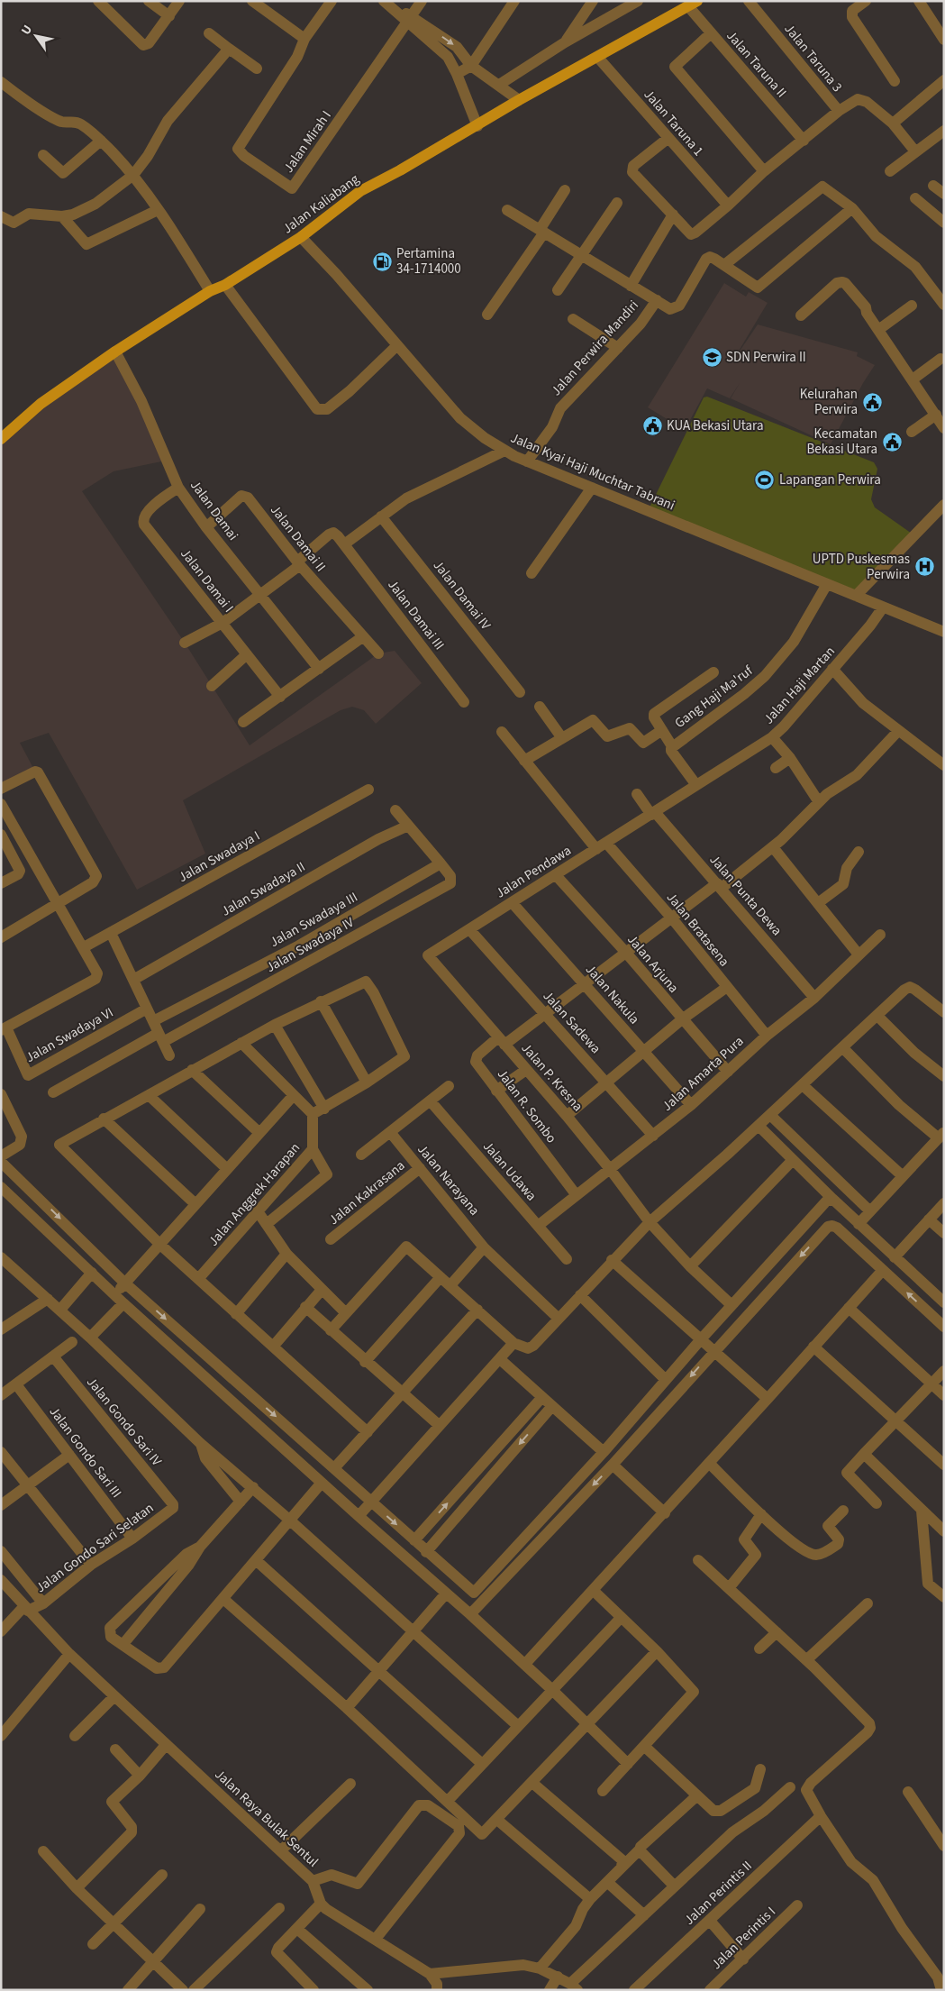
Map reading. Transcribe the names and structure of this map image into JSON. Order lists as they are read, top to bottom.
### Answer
{
  "streets": {
    "main road": ["Jalan Kaliabang"],
    "street": [
      "Jalan Taruna 3",
      "Jalan Taruna II",
      "Jalan Taruna 1",
      "Jalan Mirah I",
      "Jalan Perwira Mandiri",
      "Jalan Kyai Haji Muchtar Tabrani",
      "Jalan Damai",
      "Jalan Damai II",
      "Jalan Damai I",
      "Jalan Damai IV",
      "Jalan Damai III",
      "Jalan Haji Martan",
      "Gang Haji Ma'ruf",
      "Jalan Swadaya I",
      "Jalan Pendawa",
      "Jalan Swadaya II",
      "Jalan Punta Dewa",
      "Jalan Swadaya III",
      "Jalan Bratasena",
      "Jalan Swadaya IV",
      "Jalan Arjuna",
      "Jalan Nakula",
      "Jalan Sadewa",
      "Jalan Swadaya VI",
      "Jalan Amarta Pura",
      "Jalan P. Kresna",
      "Jalan R. Sombo",
      "Jalan Udawa",
      "Jalan Narayana",
      "Jalan Kakrasana",
      "Jalan Anggrek Harapan",
      "Jalan Gondo Sari IV",
      "Jalan Gondo Sari III",
      "Jalan Gondo Sari Selatan",
      "Jalan Raya Bulak Sentul",
      "Jalan Perintis II",
      "Jalan Perintis I"
    ]
  },
  "crossings": [
    ["Jalan Taruna II", "Jalan Kaliabang"],
    ["Jalan Taruna 1", "Jalan Kaliabang"],
    ["Jalan Kaliabang", "Jalan Kyai Haji Muchtar Tabrani"],
    ["Jalan Kaliabang", "Jalan Damai"],
    ["Jalan Perwira Mandiri", "Jalan Kyai Haji Muchtar Tabrani"],
    ["Jalan Kyai Haji Muchtar Tabrani", "Jalan Haji Martan"],
    ["Jalan Kyai Haji Muchtar Tabrani", "Gang Haji Ma'ruf"],
    ["Jalan Damai", "Jalan Damai II"],
    ["Jalan Damai", "Jalan Damai I"],
    ["Jalan Damai II", "Jalan Damai III"],
    ["Jalan Haji Martan", "Gang Haji Ma'ruf"],
    ["Jalan Haji Martan", "Jalan Pendawa"],
    ["Jalan Haji Martan", "Jalan Punta Dewa"],
    ["Jalan Pendawa", "Jalan Punta Dewa"],
    ["Jalan Pendawa", "Jalan Bratasena"],
    ["Jalan Pendawa", "Jalan Arjuna"],
    ["Jalan Pendawa", "Jalan Nakula"],
    ["Jalan Pendawa", "Jalan Sadewa"],
    ["Jalan Pendawa", "Jalan P. Kresna"],
    ["Jalan Punta Dewa", "Jalan Amarta Pura"],
    ["Jalan Swadaya III", "Jalan Swadaya IV"],
    ["Jalan Bratasena", "Jalan Amarta Pura"],
    ["Jalan Arjuna", "Jalan Amarta Pura"],
    ["Jalan Nakula", "Jalan Amarta Pura"],
    ["Jalan Sadewa", "Jalan Amarta Pura"],
    ["Jalan Amarta Pura", "Jalan P. Kresna"],
    ["Jalan Amarta Pura", "Jalan R. Sombo"],
    ["Jalan Amarta Pura", "Jalan Udawa"],
    ["Jalan P. Kresna", "Jalan R. Sombo"],
    ["Jalan Narayana", "Jalan Kakrasana"],
    ["Jalan Gondo Sari IV", "Jalan Gondo Sari Selatan"],
    ["Jalan Gondo Sari III", "Jalan Gondo Sari Selatan"],
    ["Jalan Gondo Sari Selatan", "Jalan Raya Bulak Sentul"]
  ],
  "places": {
    "fuel station": ["Pertamina 34-1714000"],
    "school or university": ["SDN Perwira II"],
    "public building": ["Kelurahan Perwira", "KUA Bekasi Utara", "Kecamatan Bekasi Utara"],
    "sports": ["Lapangan Perwira"],
    "hospital": ["UPTD Puskesmas Perwira"]
  },
  "north": "top left"
}
